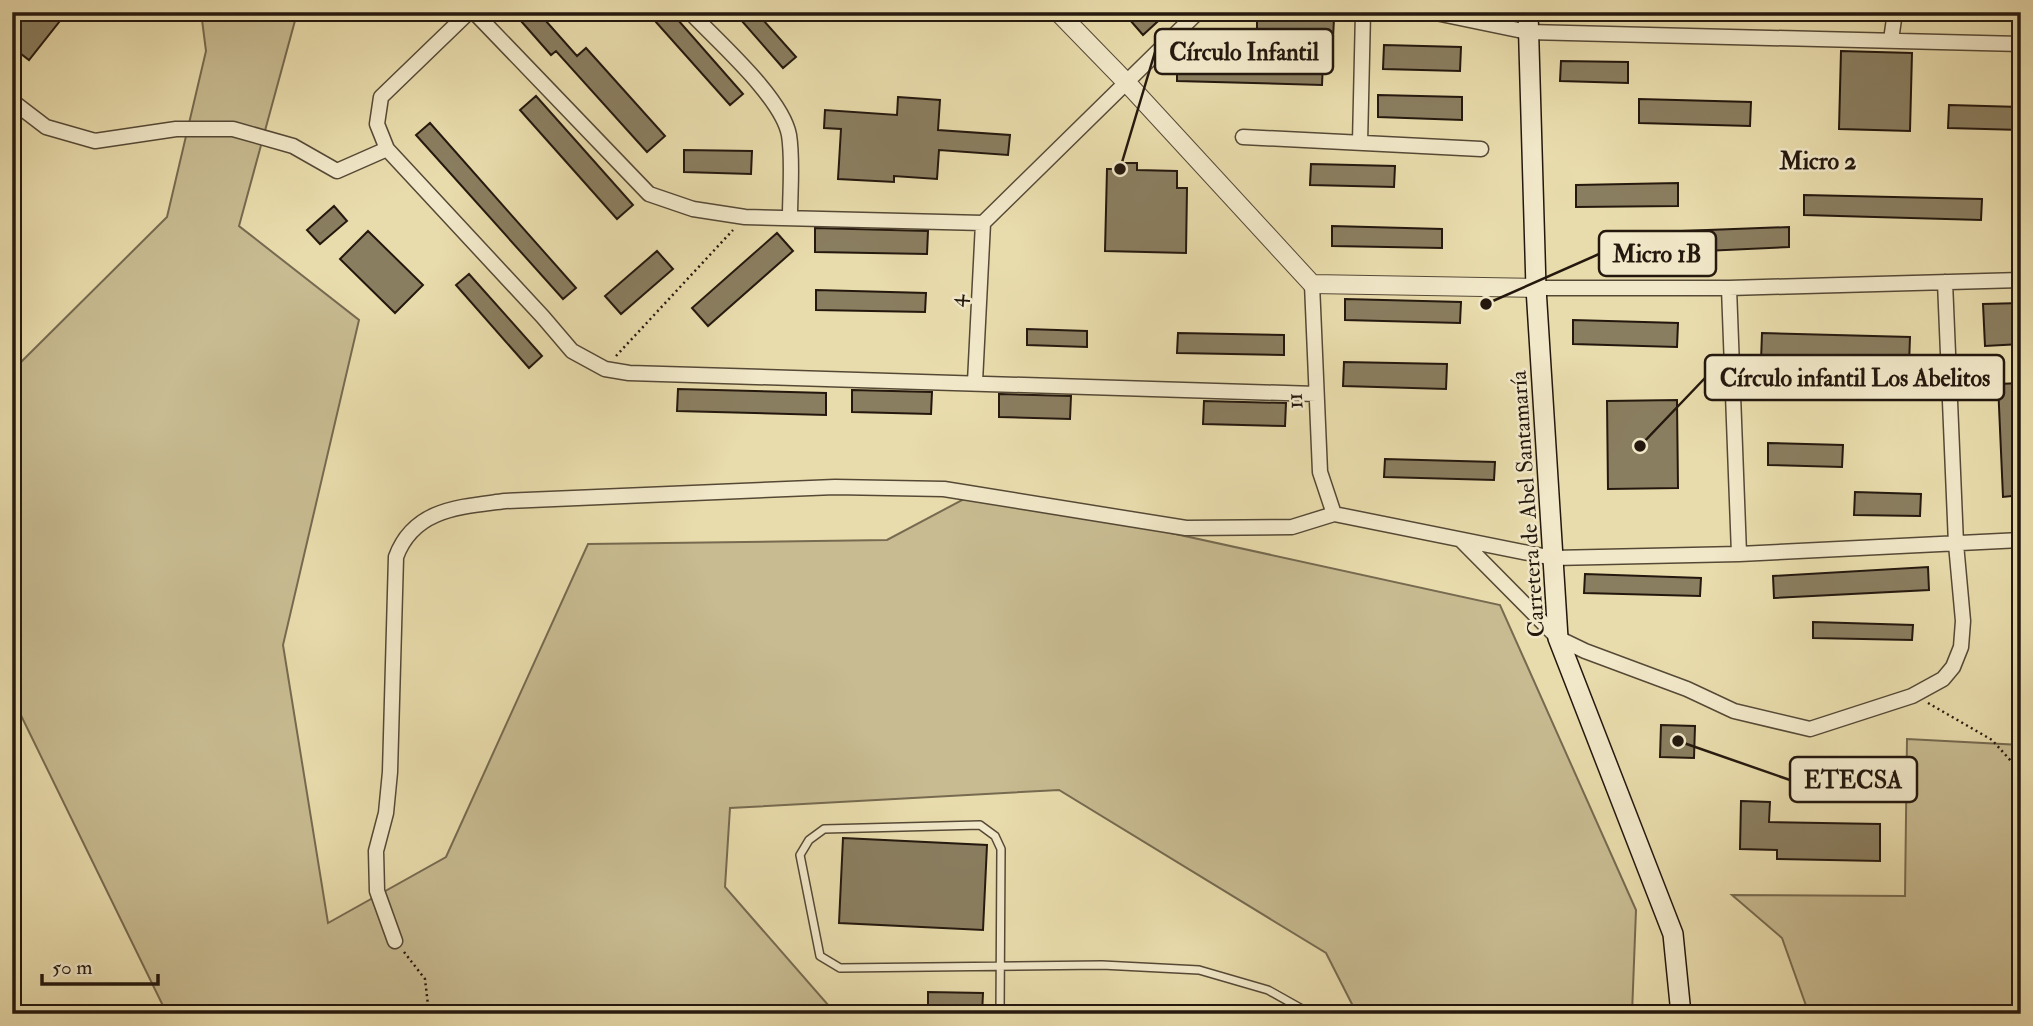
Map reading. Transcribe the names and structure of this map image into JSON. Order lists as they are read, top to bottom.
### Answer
{
  "streets": {
    "main road": ["Carretera de Abel Santamaría"],
    "street": ["4", "11"]
  },
  "districts": ["Micro 2"],
  "places": [
    "Círculo Infantil",
    "Micro 1B",
    "Círculo infantil Los Abelitos",
    "ETECSA"
  ],
  "scale_bar": "50 m"
}
